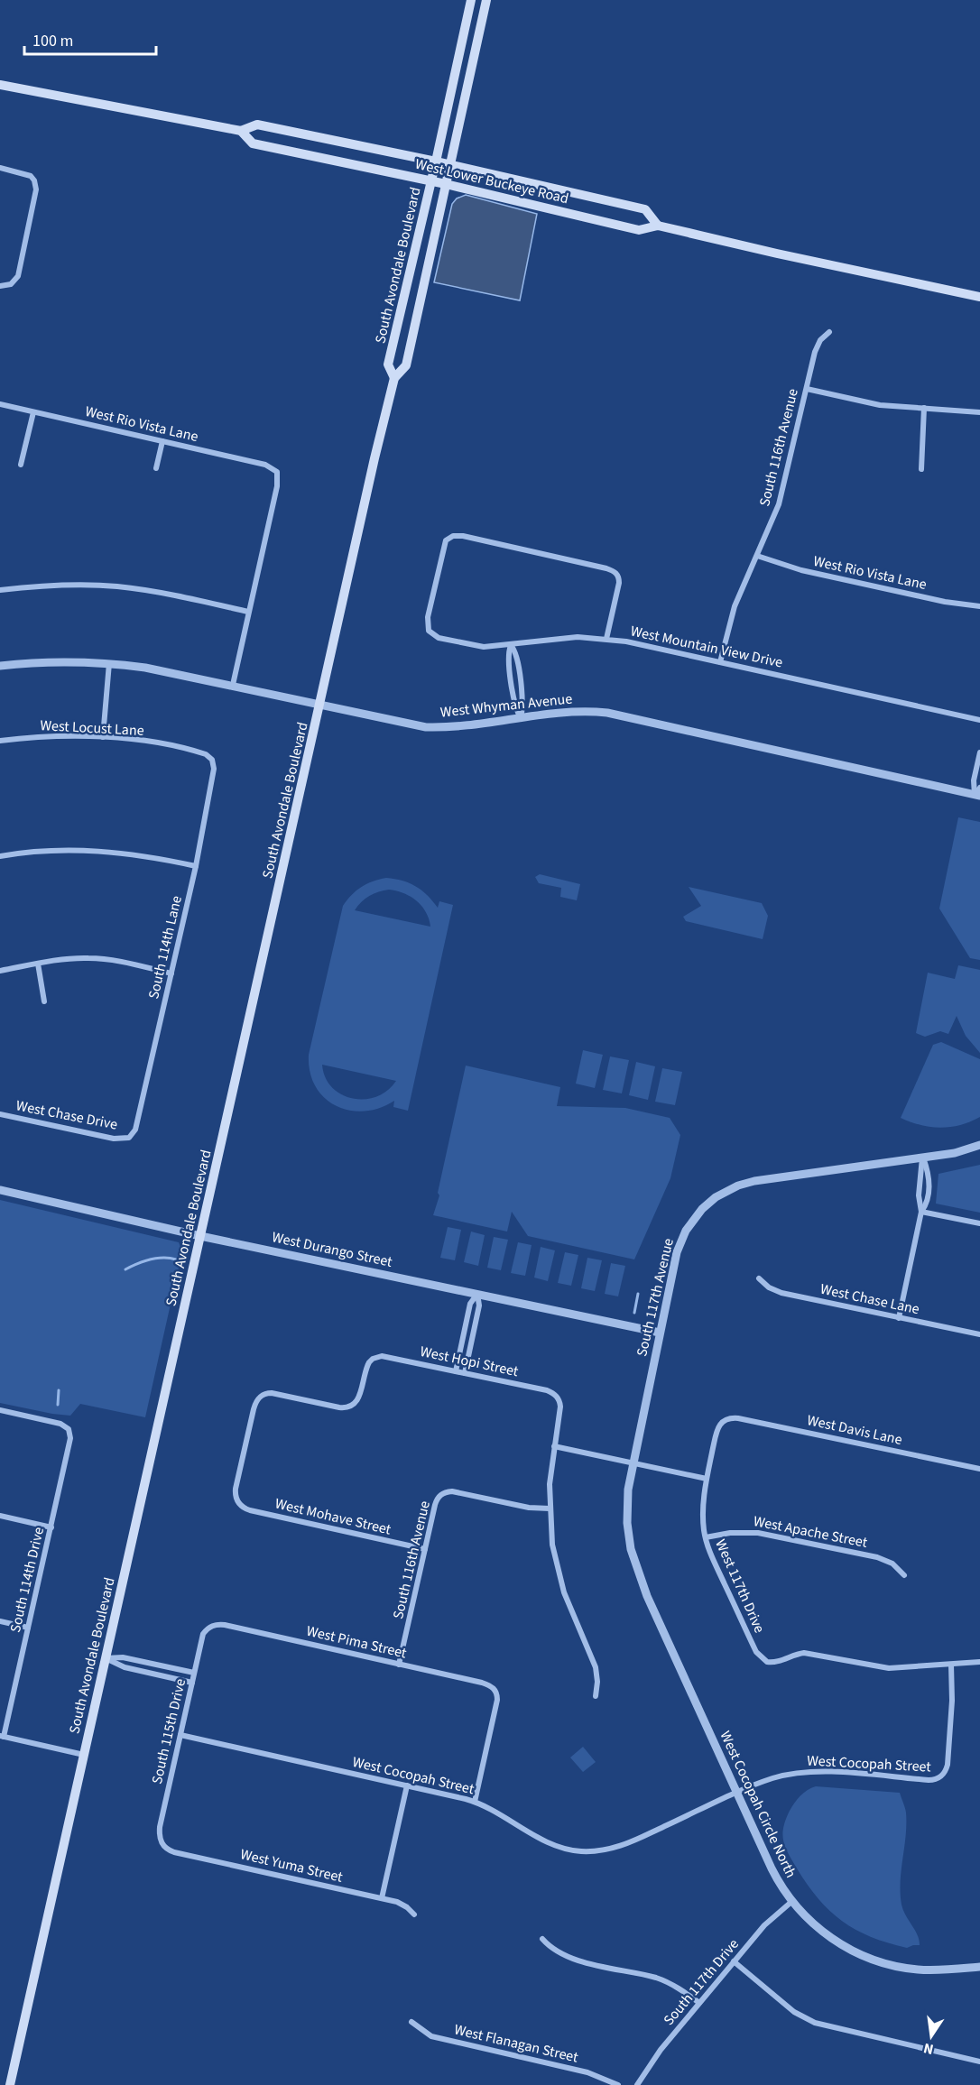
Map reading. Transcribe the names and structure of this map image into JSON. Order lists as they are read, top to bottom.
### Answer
{
  "streets": {
    "main road": ["West Lower Buckeye Road", "South Avondale Boulevard"],
    "street": [
      "West Rio Vista Lane",
      "South 116th Avenue",
      "West Mountain View Drive",
      "West Whyman Avenue",
      "West Locust Lane",
      "South 114th Lane",
      "West Chase Drive",
      "West Durango Street",
      "South 117th Avenue",
      "West Chase Lane",
      "West Hopi Street",
      "West Davis Lane",
      "West Mohave Street",
      "West Apache Street",
      "South 114th Drive",
      "West 117th Drive",
      "West Pima Street",
      "South 115th Drive",
      "West Cocopah Street",
      "West Cocopah Circle North",
      "West Yuma Street",
      "South 117th Drive",
      "West Flanagan Street"
    ]
  },
  "crossings": [
    ["West Lower Buckeye Road", "South Avondale Boulevard"],
    ["South Avondale Boulevard", "West Whyman Avenue"],
    ["South Avondale Boulevard", "West Durango Street"],
    ["West Rio Vista Lane", "South 116th Avenue"],
    ["South 116th Avenue", "West Mountain View Drive"],
    ["South 116th Avenue", "West Mohave Street"],
    ["South 116th Avenue", "West Pima Street"],
    ["West Locust Lane", "South 114th Lane"],
    ["South 114th Lane", "West Chase Drive"],
    ["West Durango Street", "South 117th Avenue"],
    ["South 117th Avenue", "West Cocopah Circle North"],
    ["West Hopi Street", "West Mohave Street"],
    ["West Davis Lane", "West 117th Drive"],
    ["West Apache Street", "West 117th Drive"],
    ["West 117th Drive", "West Cocopah Street"],
    ["West Pima Street", "South 115th Drive"],
    ["West Pima Street", "West Cocopah Street"],
    ["South 115th Drive", "West Cocopah Street"],
    ["South 115th Drive", "West Yuma Street"],
    ["West Cocopah Street", "West Cocopah Circle North"],
    ["West Cocopah Circle North", "South 117th Drive"]
  ],
  "scale_bar": "100 m",
  "north": "bottom"
}
